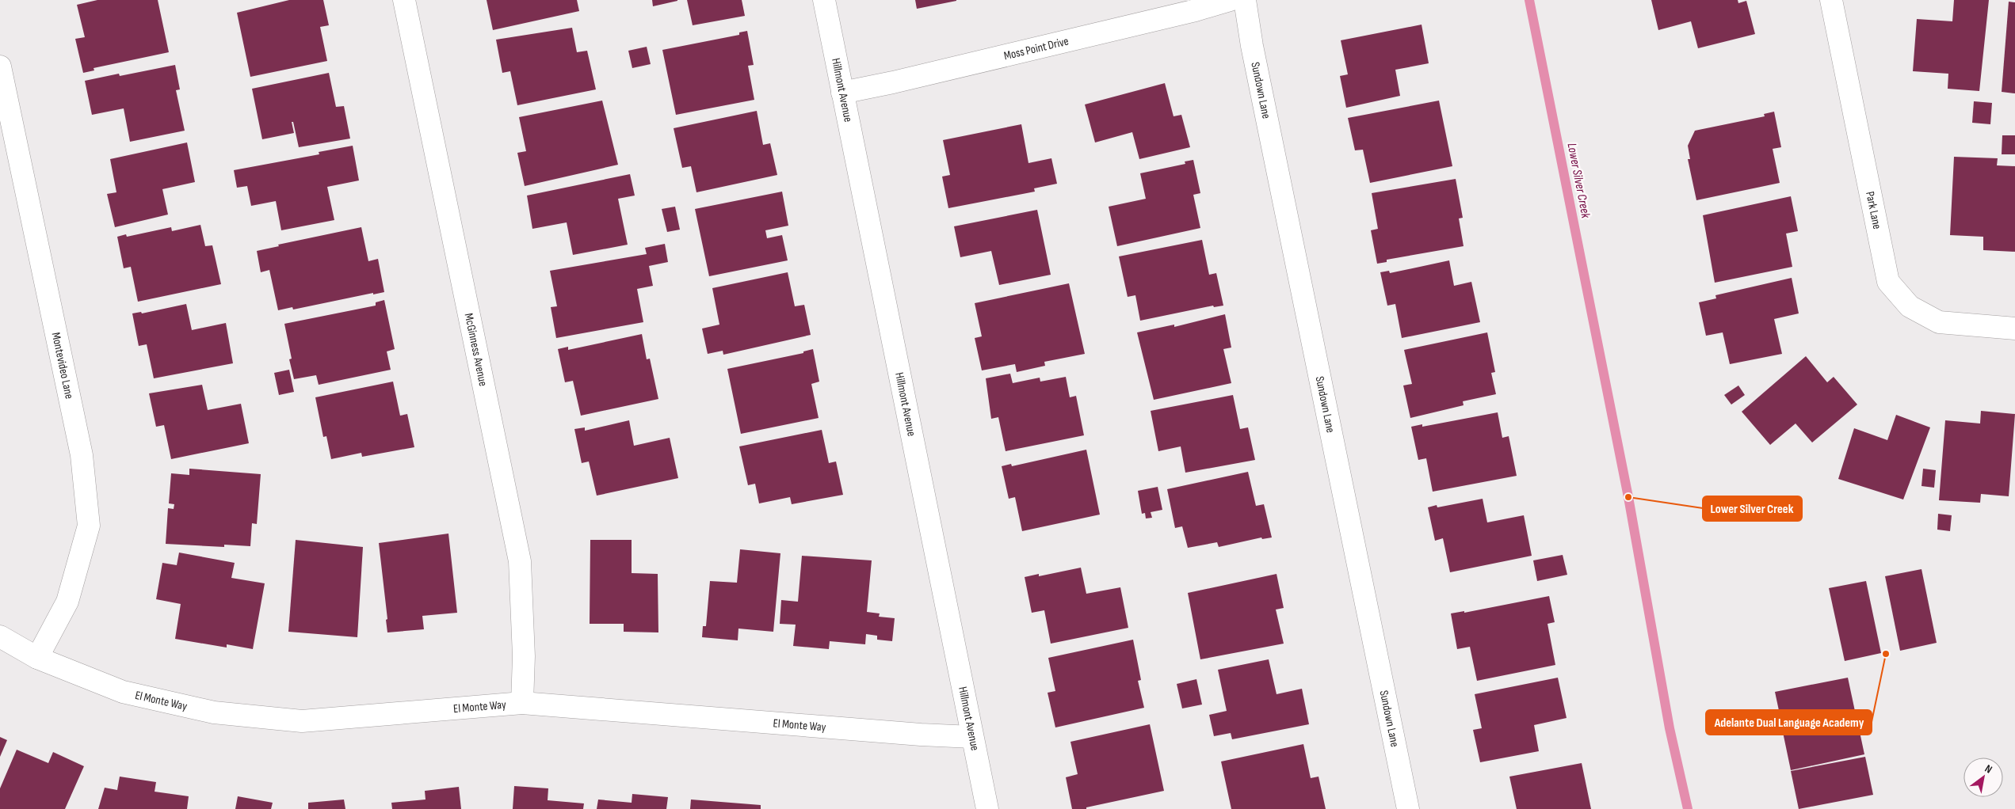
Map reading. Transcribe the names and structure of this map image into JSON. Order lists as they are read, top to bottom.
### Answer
{
  "streets": {
    "street": [
      "Moss Point Drive",
      "Hillmont Avenue",
      "Sundown Lane",
      "Park Lane",
      "McGinness Avenue",
      "Montevideo Lane",
      "El Monte Way"
    ]
  },
  "crossings": [
    ["Moss Point Drive", "Hillmont Avenue"],
    ["Hillmont Avenue", "El Monte Way"],
    ["McGinness Avenue", "El Monte Way"],
    ["Montevideo Lane", "El Monte Way"]
  ],
  "water": ["Lower Silver Creek"],
  "places": ["Lower Silver Creek", "Adelante Dual Language Academy"],
  "north": "top right"
}
